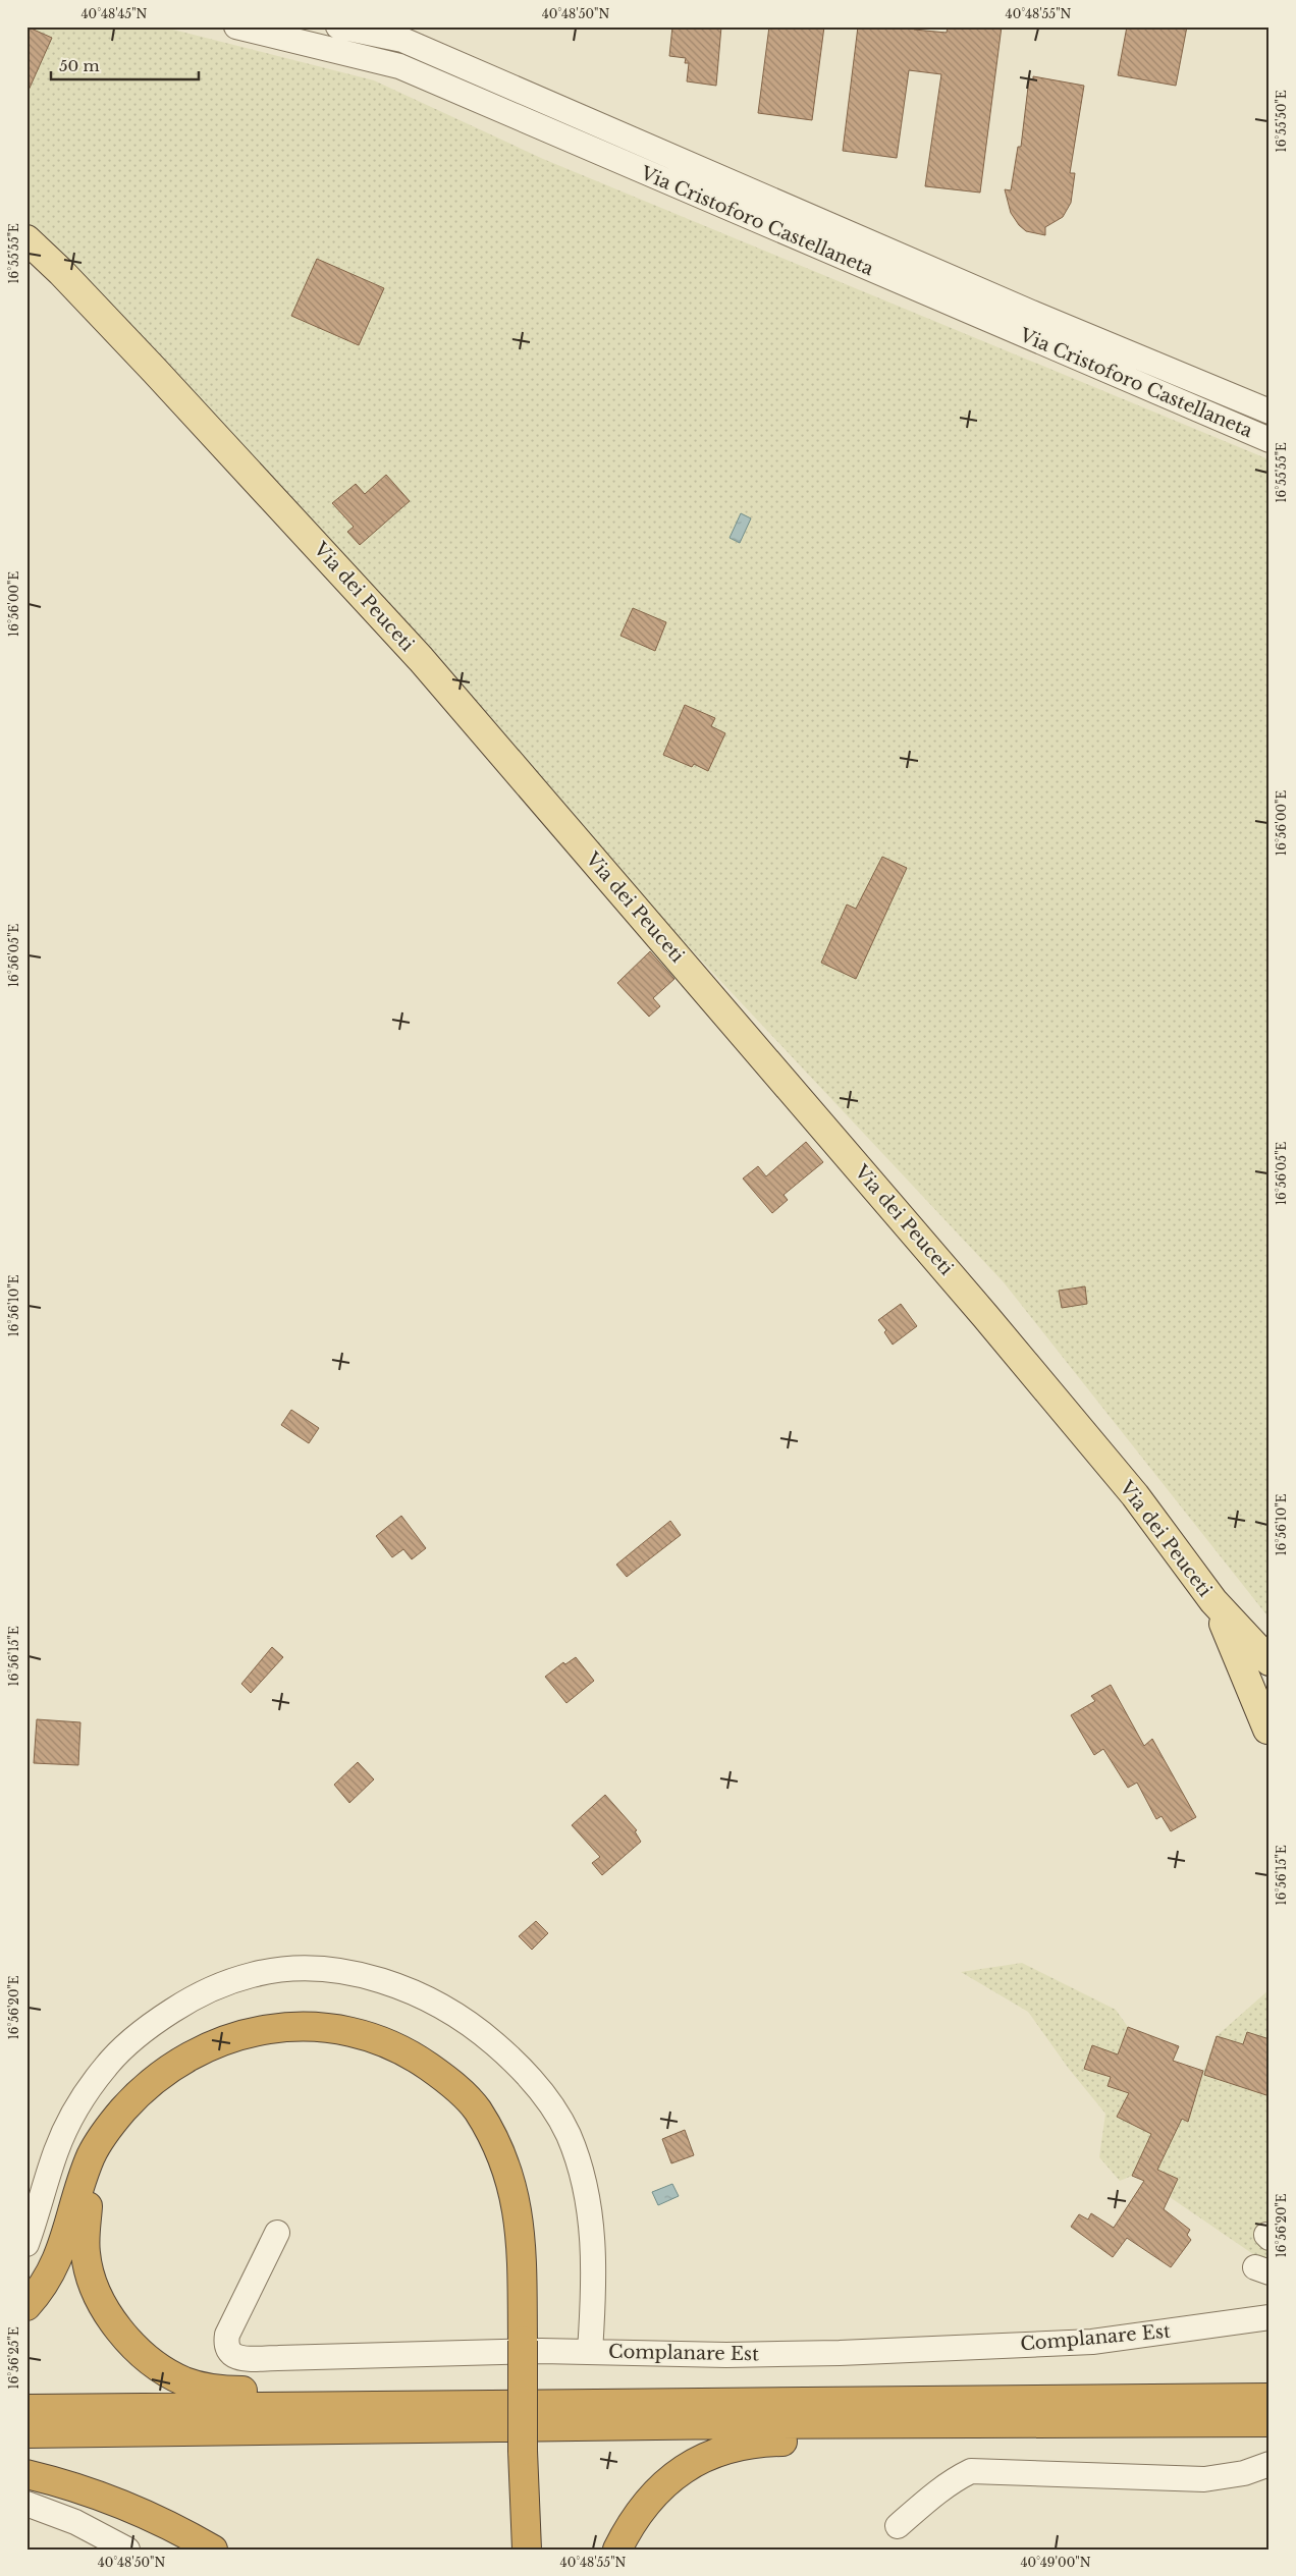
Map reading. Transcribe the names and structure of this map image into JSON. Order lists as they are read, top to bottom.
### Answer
{
  "streets": {
    "main road": ["Via dei Peuceti"],
    "street": ["Via Cristoforo Castellaneta", "Complanare Est"]
  },
  "scale_bar": "50 m",
  "coordinates": [
    "40°48'45\"N",
    "40°48'50\"N",
    "40°48'55\"N",
    "16°55'50\"E",
    "16°55'55\"E",
    "16°56'00\"E",
    "16°56'05\"E",
    "16°56'10\"E",
    "16°56'15\"E",
    "16°56'20\"E",
    "16°56'25\"E",
    "40°49'00\"N"
  ]
}
